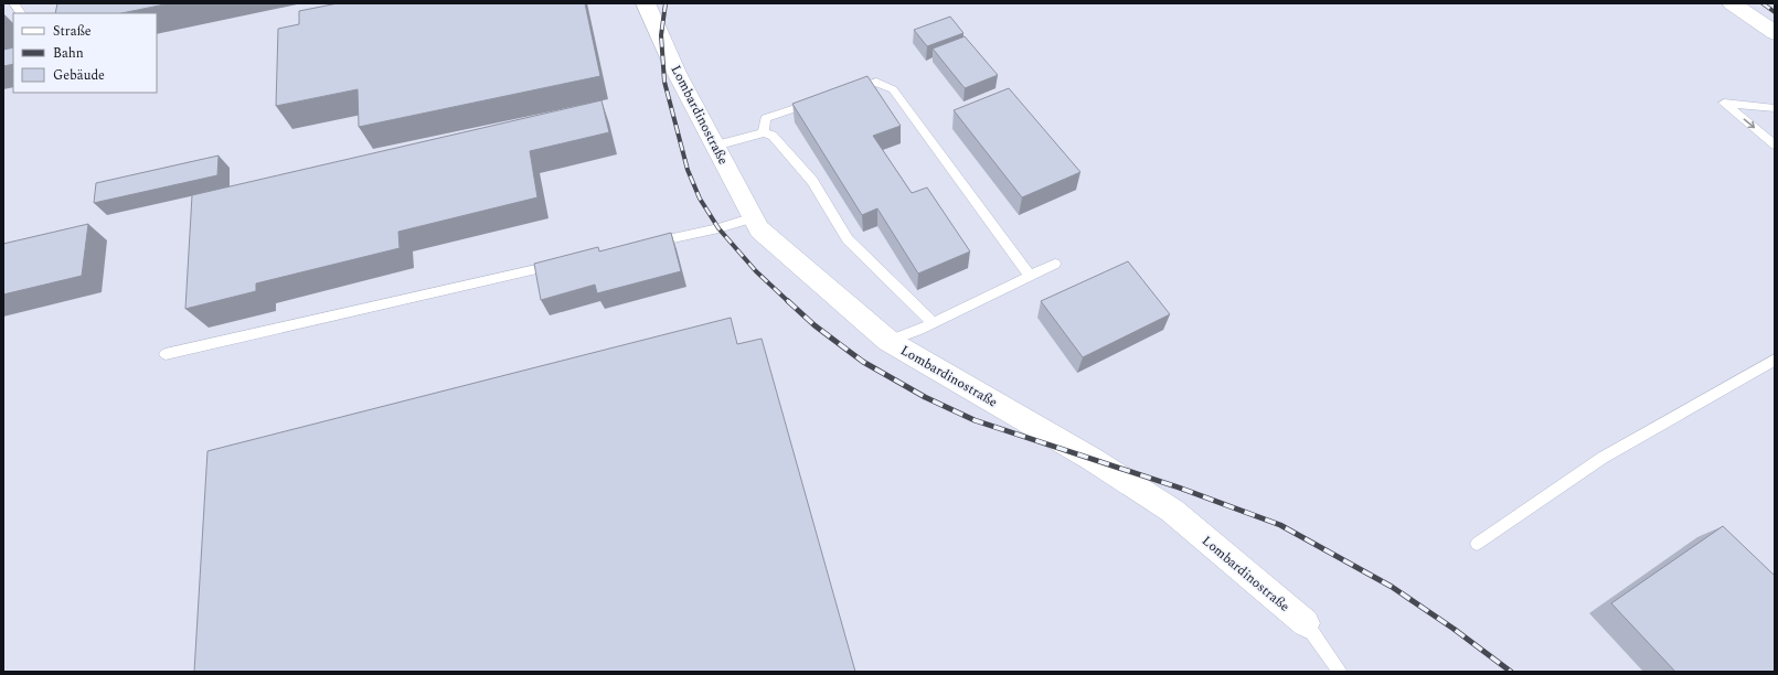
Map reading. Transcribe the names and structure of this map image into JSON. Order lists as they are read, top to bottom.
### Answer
{
  "streets": {
    "street": ["Lombardinostraße"]
  },
  "legend": ["Straße", "Bahn", "Gebäude"]
}
